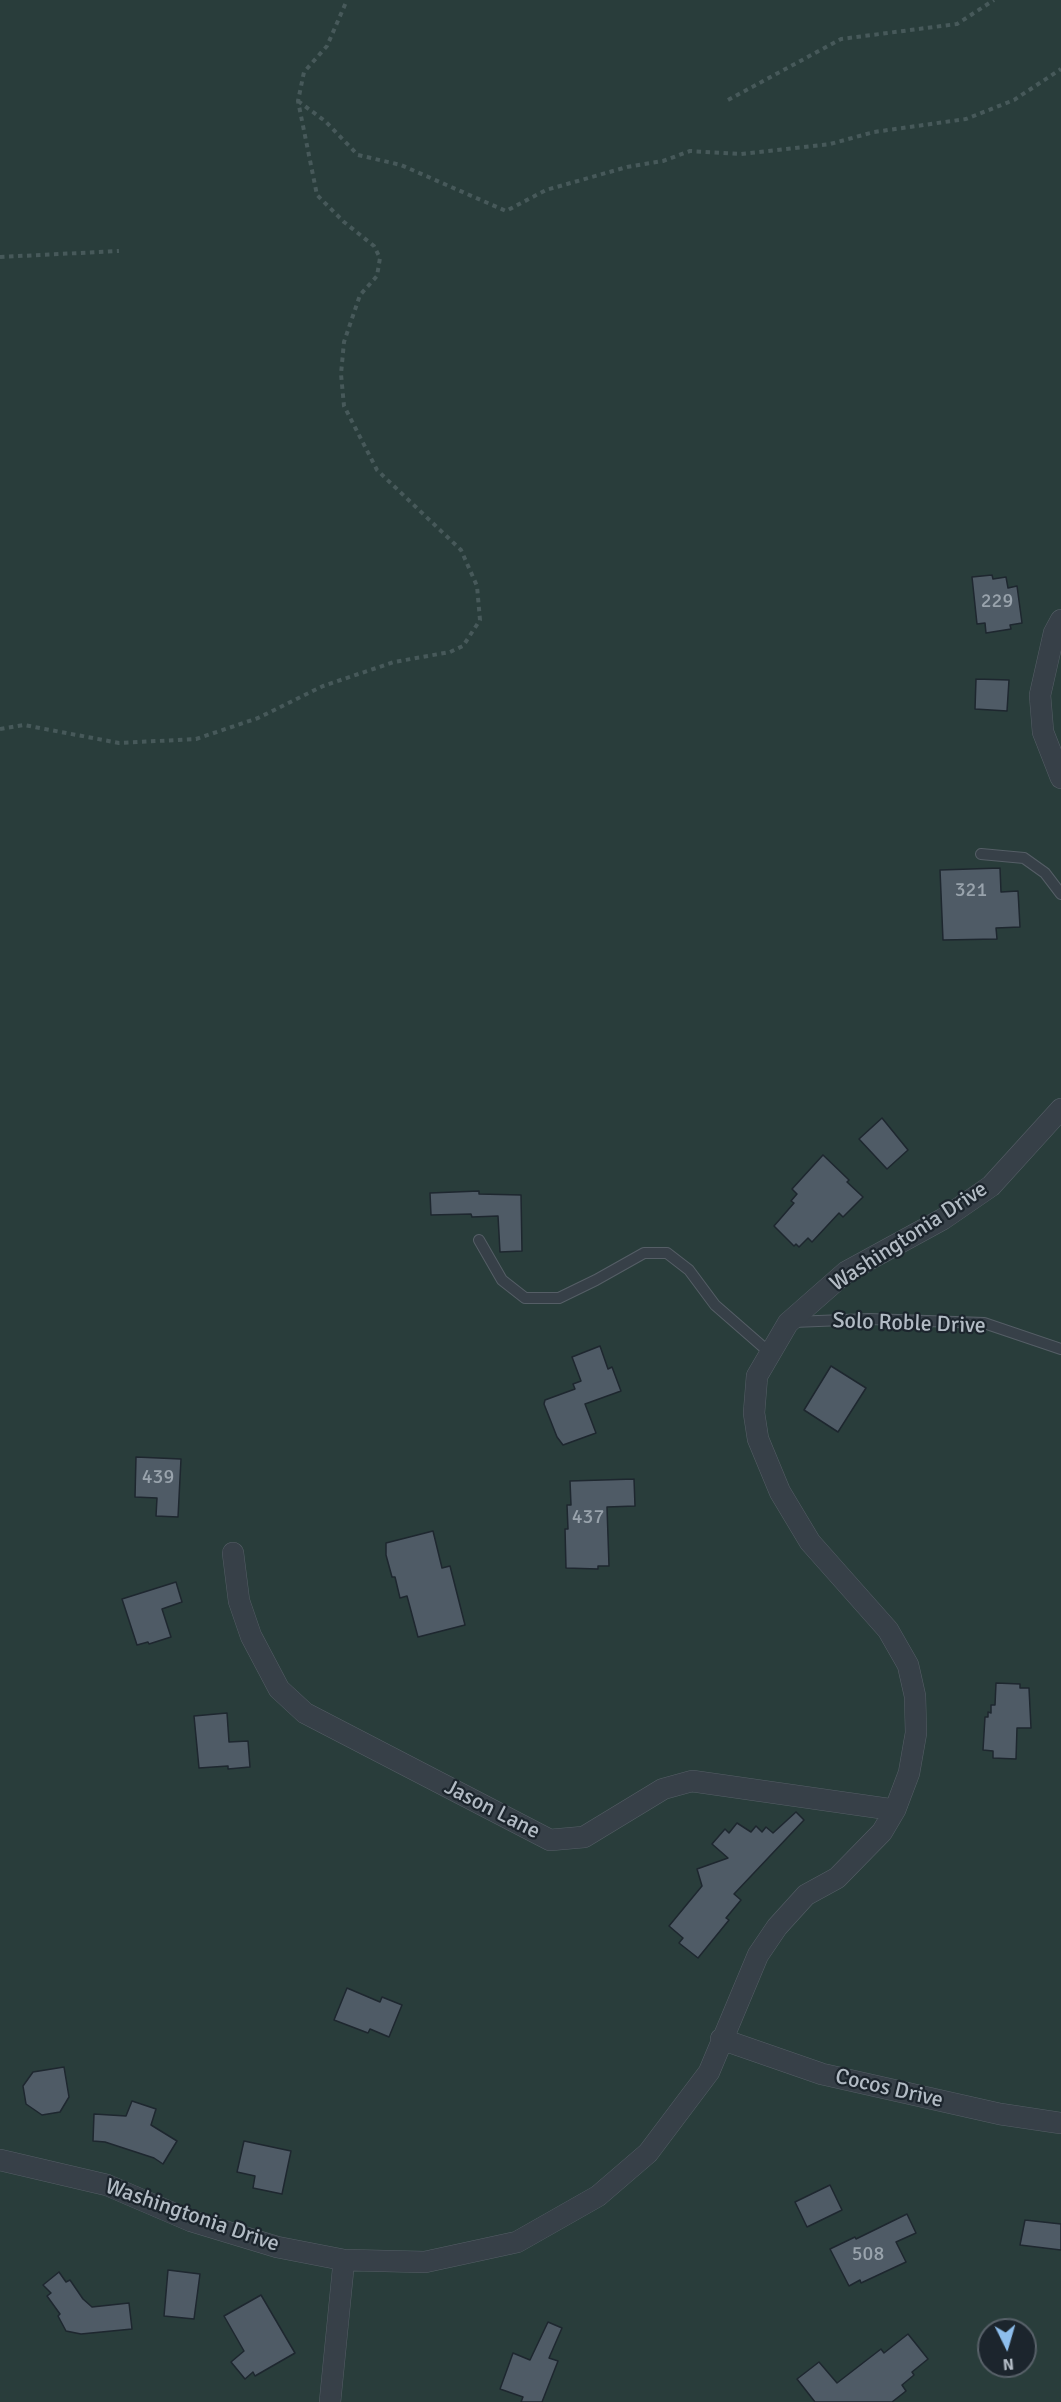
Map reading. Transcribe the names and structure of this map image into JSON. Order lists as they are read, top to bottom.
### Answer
{
  "streets": {
    "street": ["Washingtonia Drive", "Jason Lane", "Cocos Drive"],
    "lane": ["Solo Roble Drive"]
  },
  "crossings": [
    ["Washingtonia Drive", "Solo Roble Drive"],
    ["Washingtonia Drive", "Jason Lane"],
    ["Washingtonia Drive", "Cocos Drive"]
  ],
  "house_numbers": [
    "229",
    "321",
    "439",
    "437",
    "508"
  ],
  "north": "bottom"
}
